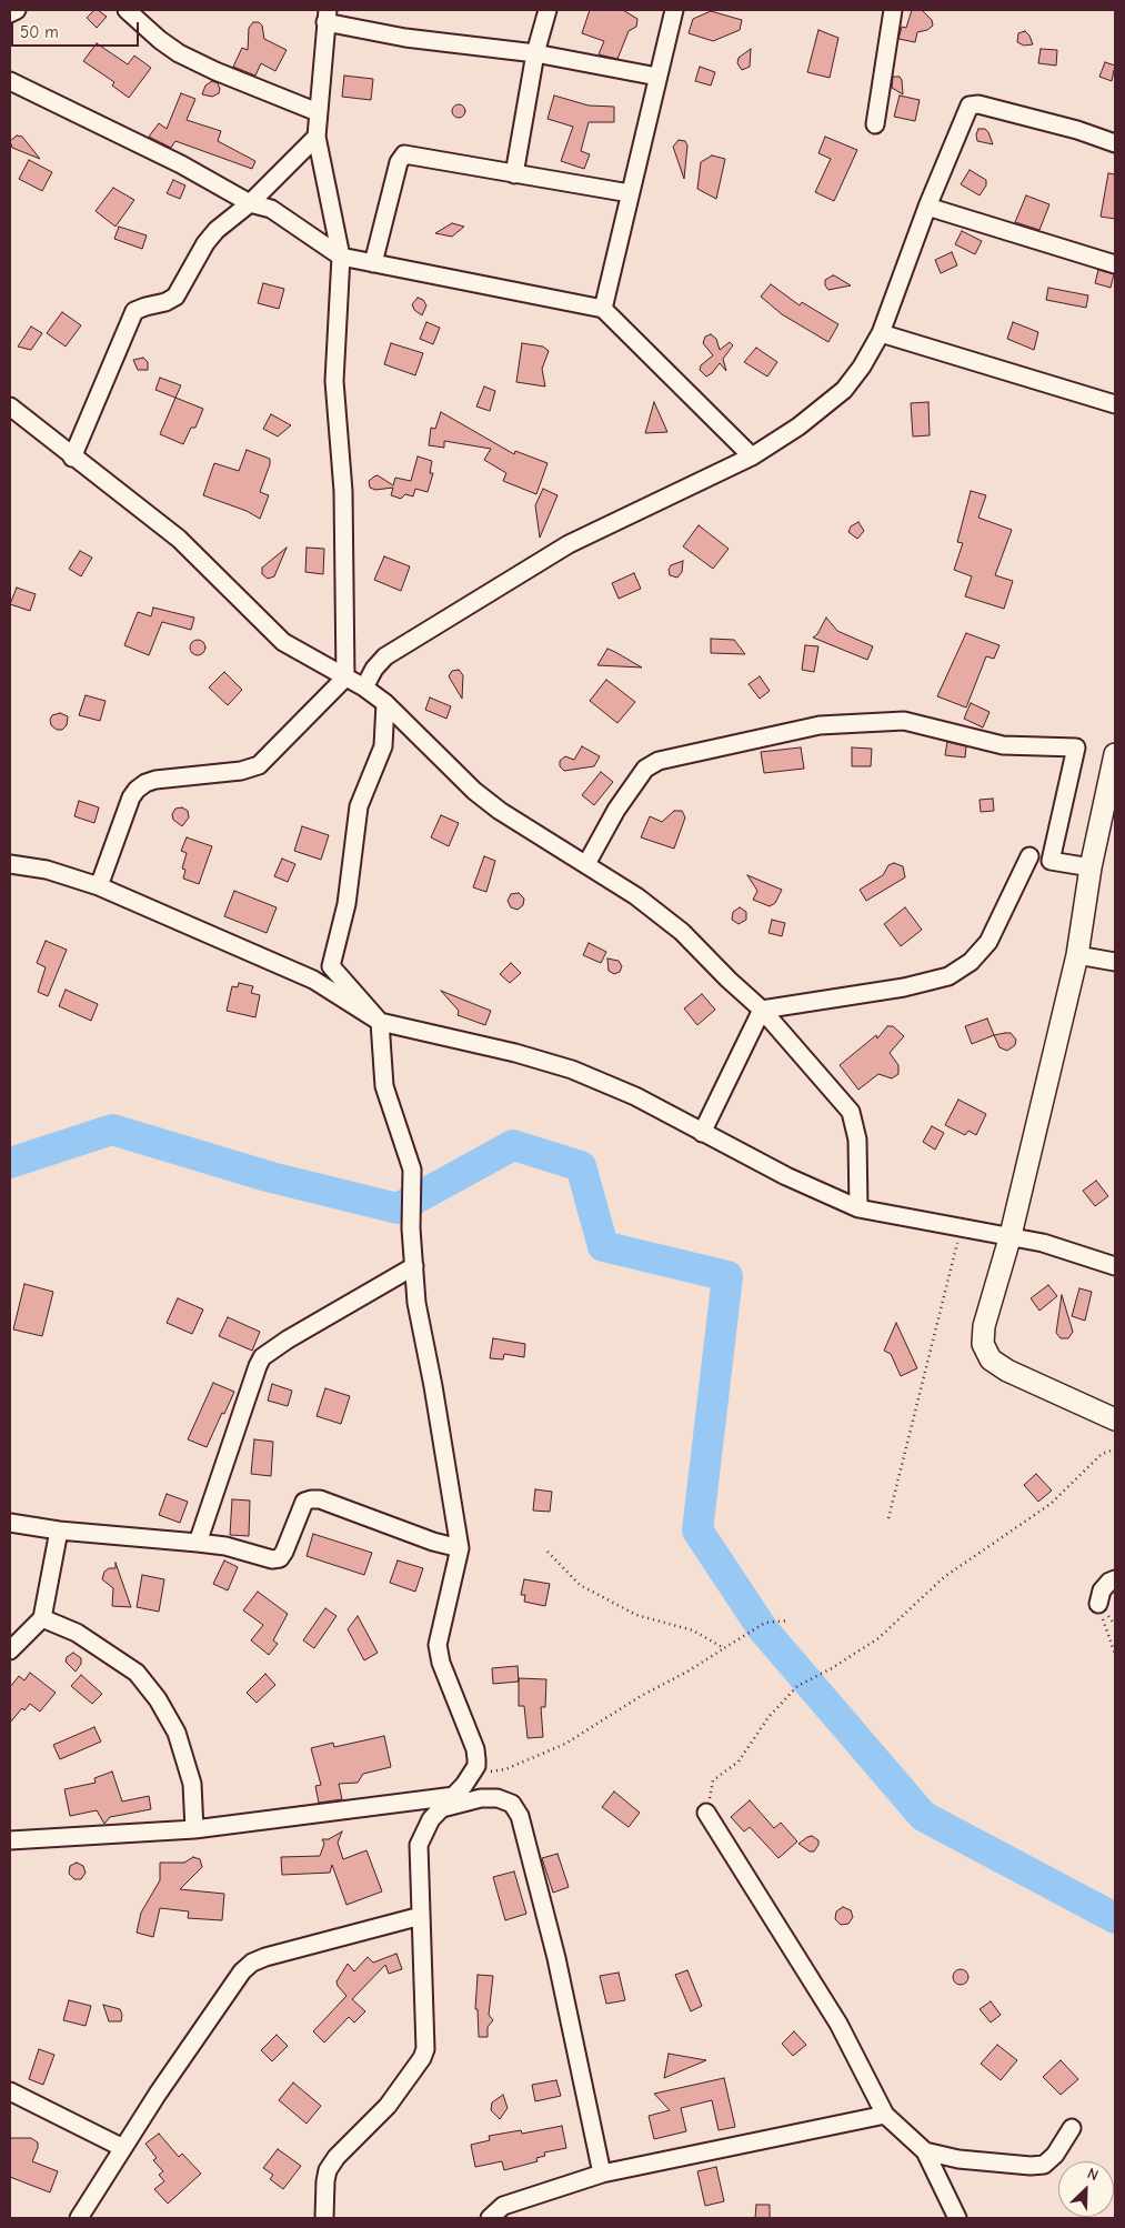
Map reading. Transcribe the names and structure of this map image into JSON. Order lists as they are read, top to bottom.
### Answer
{
  "scale_bar": "50 m",
  "north": "top right"
}
